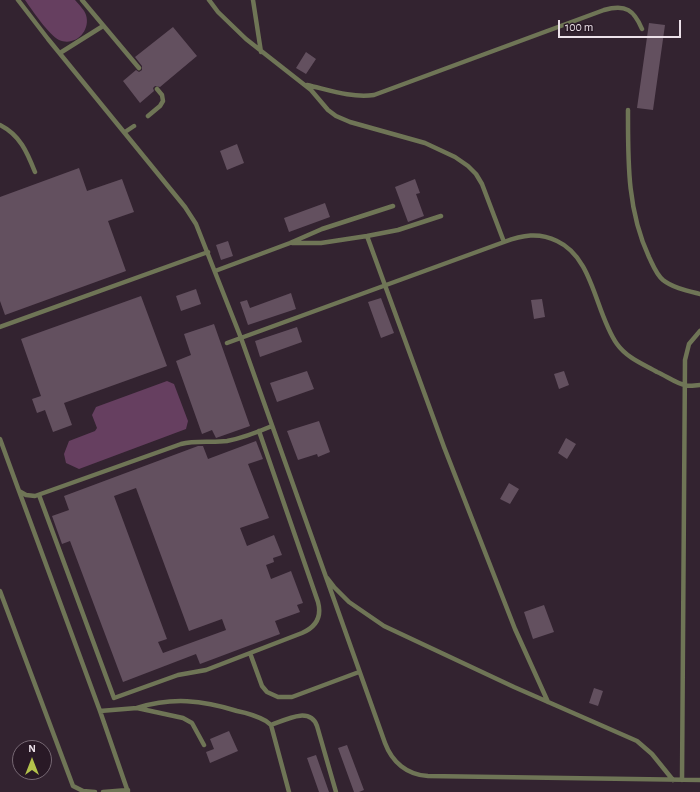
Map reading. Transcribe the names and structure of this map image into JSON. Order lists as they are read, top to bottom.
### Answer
{
  "scale_bar": "100 m",
  "north": "top"
}
